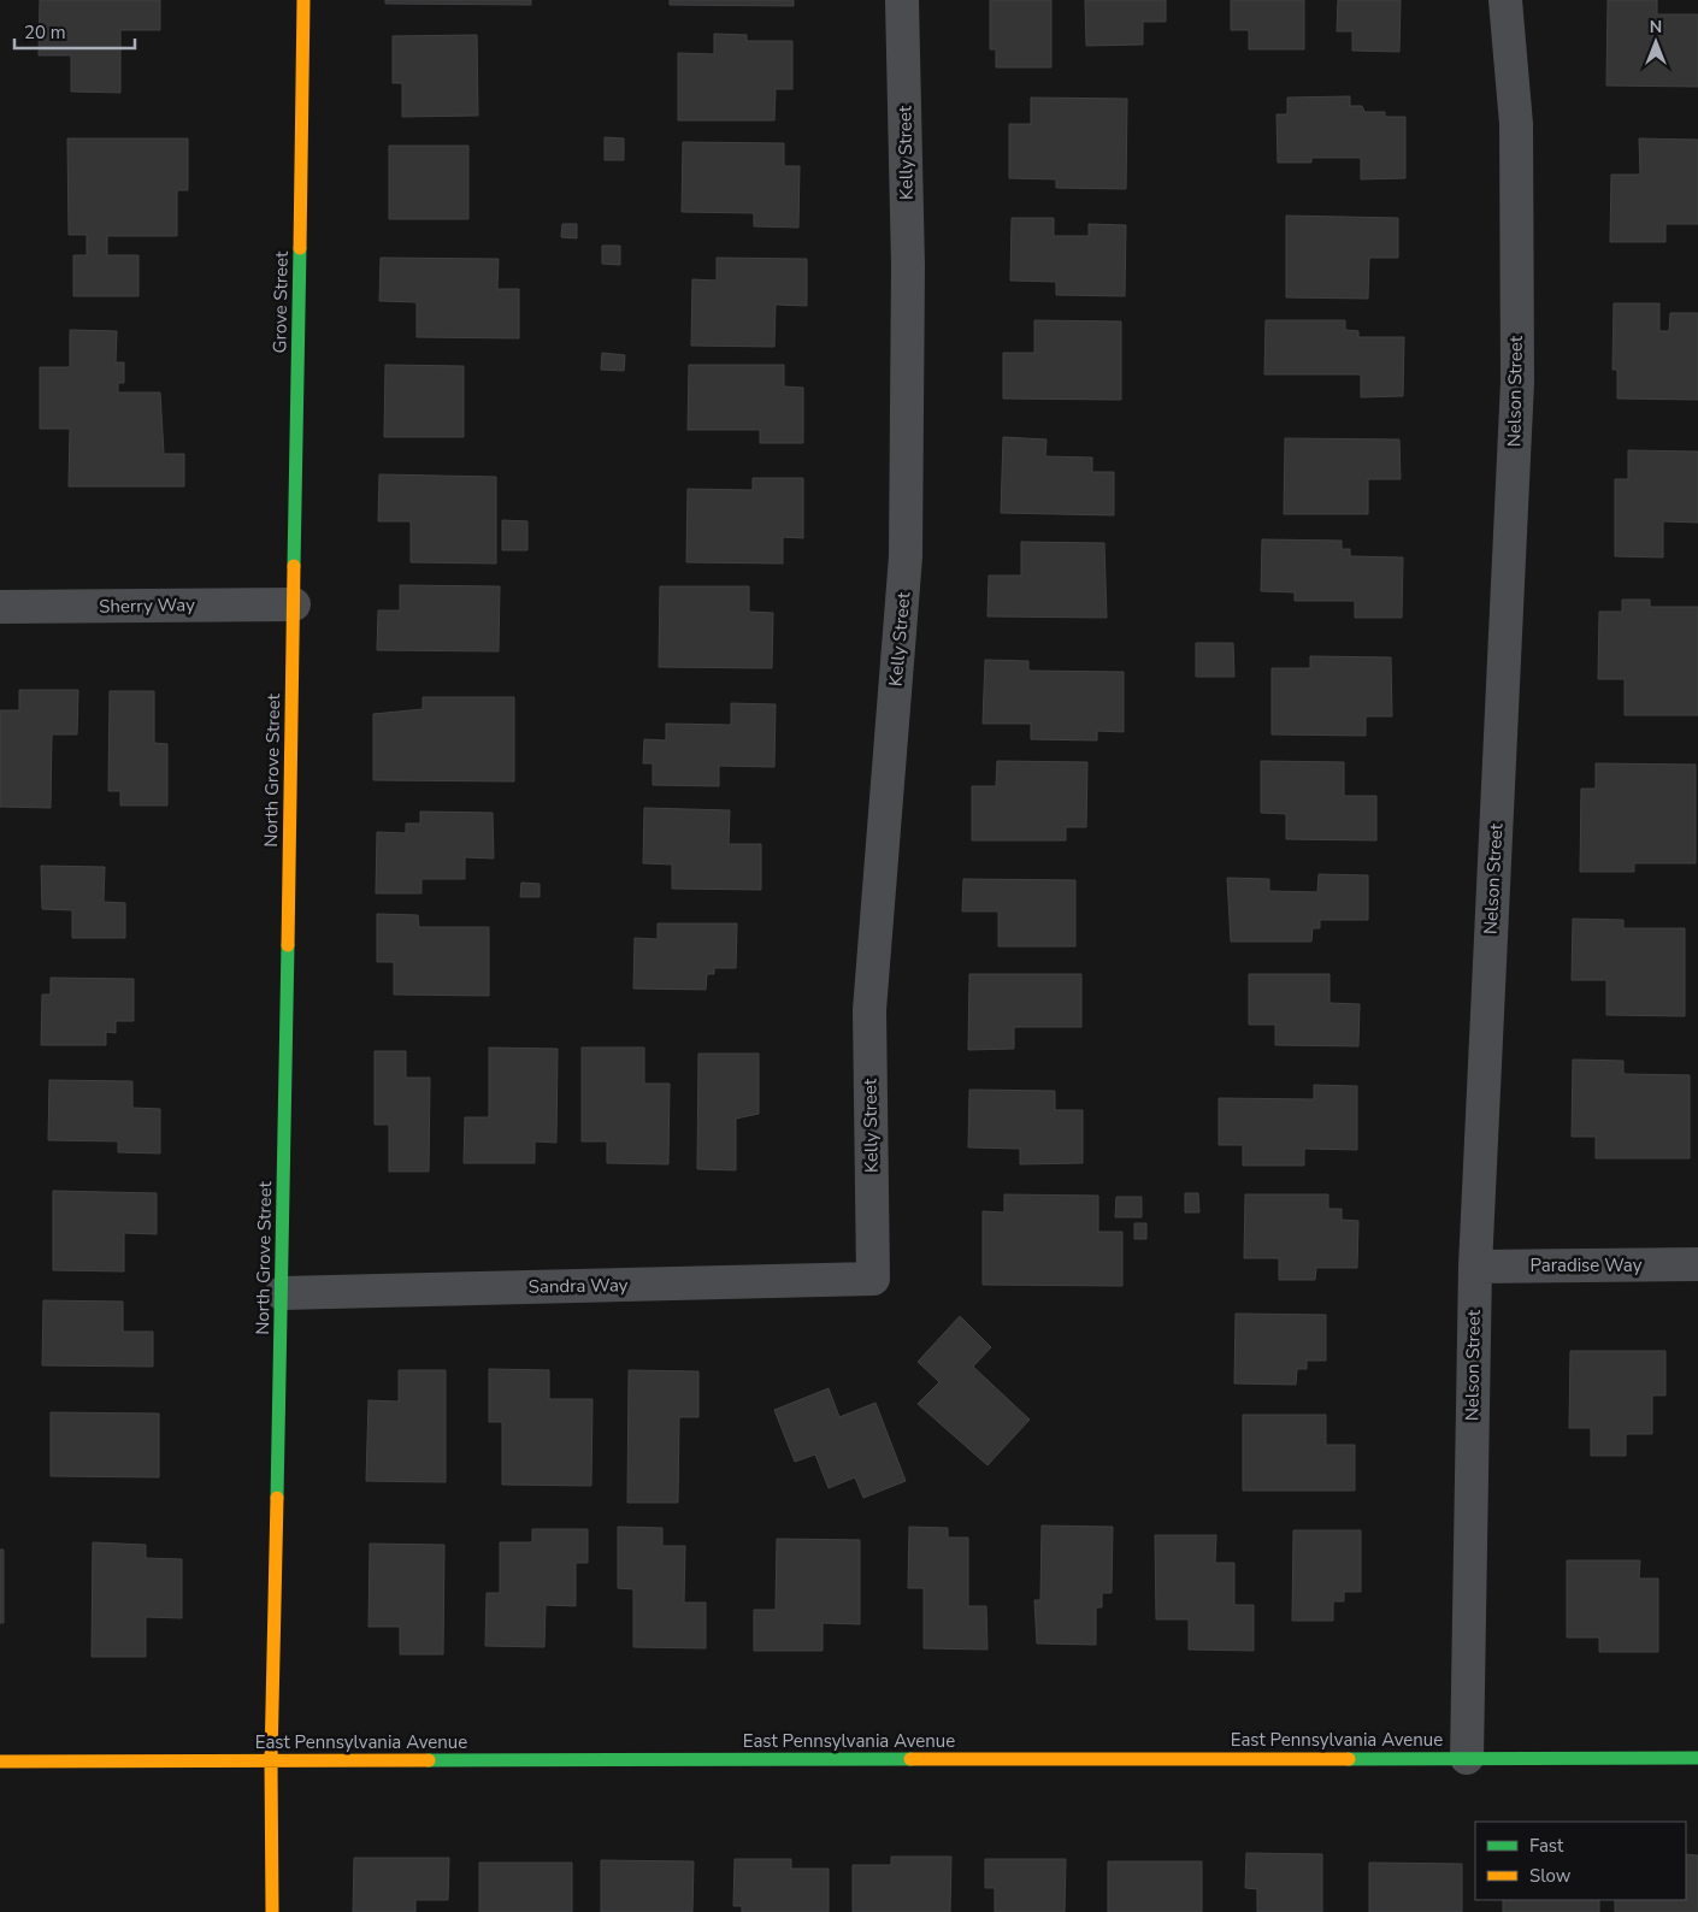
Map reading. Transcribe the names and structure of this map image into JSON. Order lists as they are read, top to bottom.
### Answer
{
  "streets": {
    "street": [
      "Kelly Street",
      "Grove Street",
      "Nelson Street",
      "Sherry Way",
      "North Grove Street",
      "Paradise Way",
      "Sandra Way",
      "East Pennsylvania Avenue"
    ]
  },
  "crossings": [
    ["Kelly Street", "Sandra Way"],
    ["Grove Street", "Sherry Way"],
    ["Grove Street", "North Grove Street"],
    ["Nelson Street", "Paradise Way"],
    ["Nelson Street", "East Pennsylvania Avenue"],
    ["Sherry Way", "North Grove Street"],
    ["North Grove Street", "Sandra Way"],
    ["North Grove Street", "East Pennsylvania Avenue"]
  ],
  "legend": ["Fast", "Slow"],
  "scale_bar": "20 m",
  "north": "top"
}
